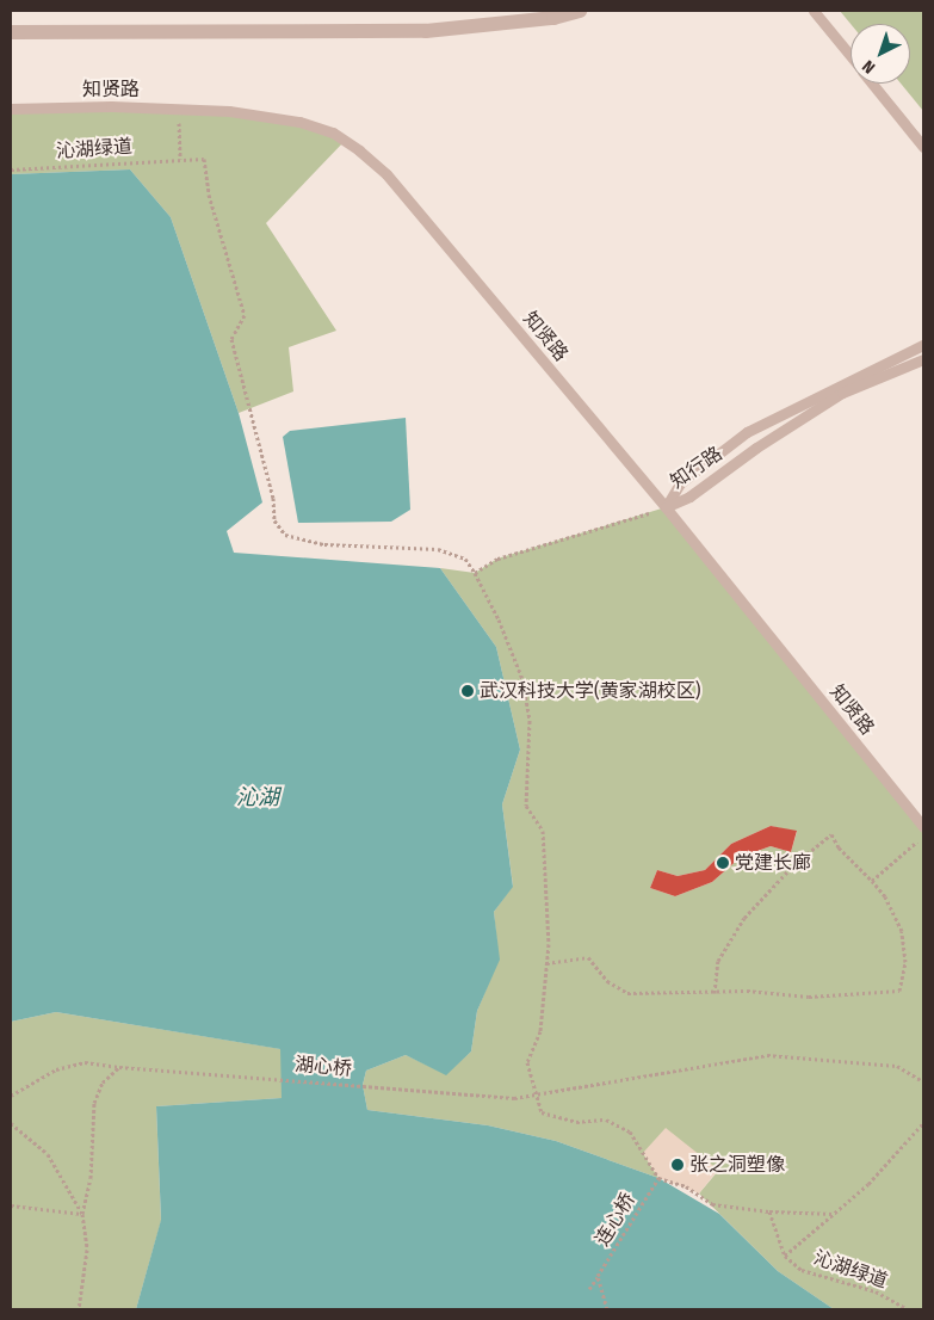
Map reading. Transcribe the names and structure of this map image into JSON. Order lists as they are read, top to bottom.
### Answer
{
  "streets": {
    "lane": ["知贤路", "知行路"],
    "path": ["沁湖绿道", "湖心桥", "连心桥"]
  },
  "crossings": [
    ["知贤路", "知行路"]
  ],
  "water": ["沁湖"],
  "places": ["武汉科技大学(黄家湖校区)", "党建长廊", "张之洞塑像"],
  "north": "bottom left"
}
